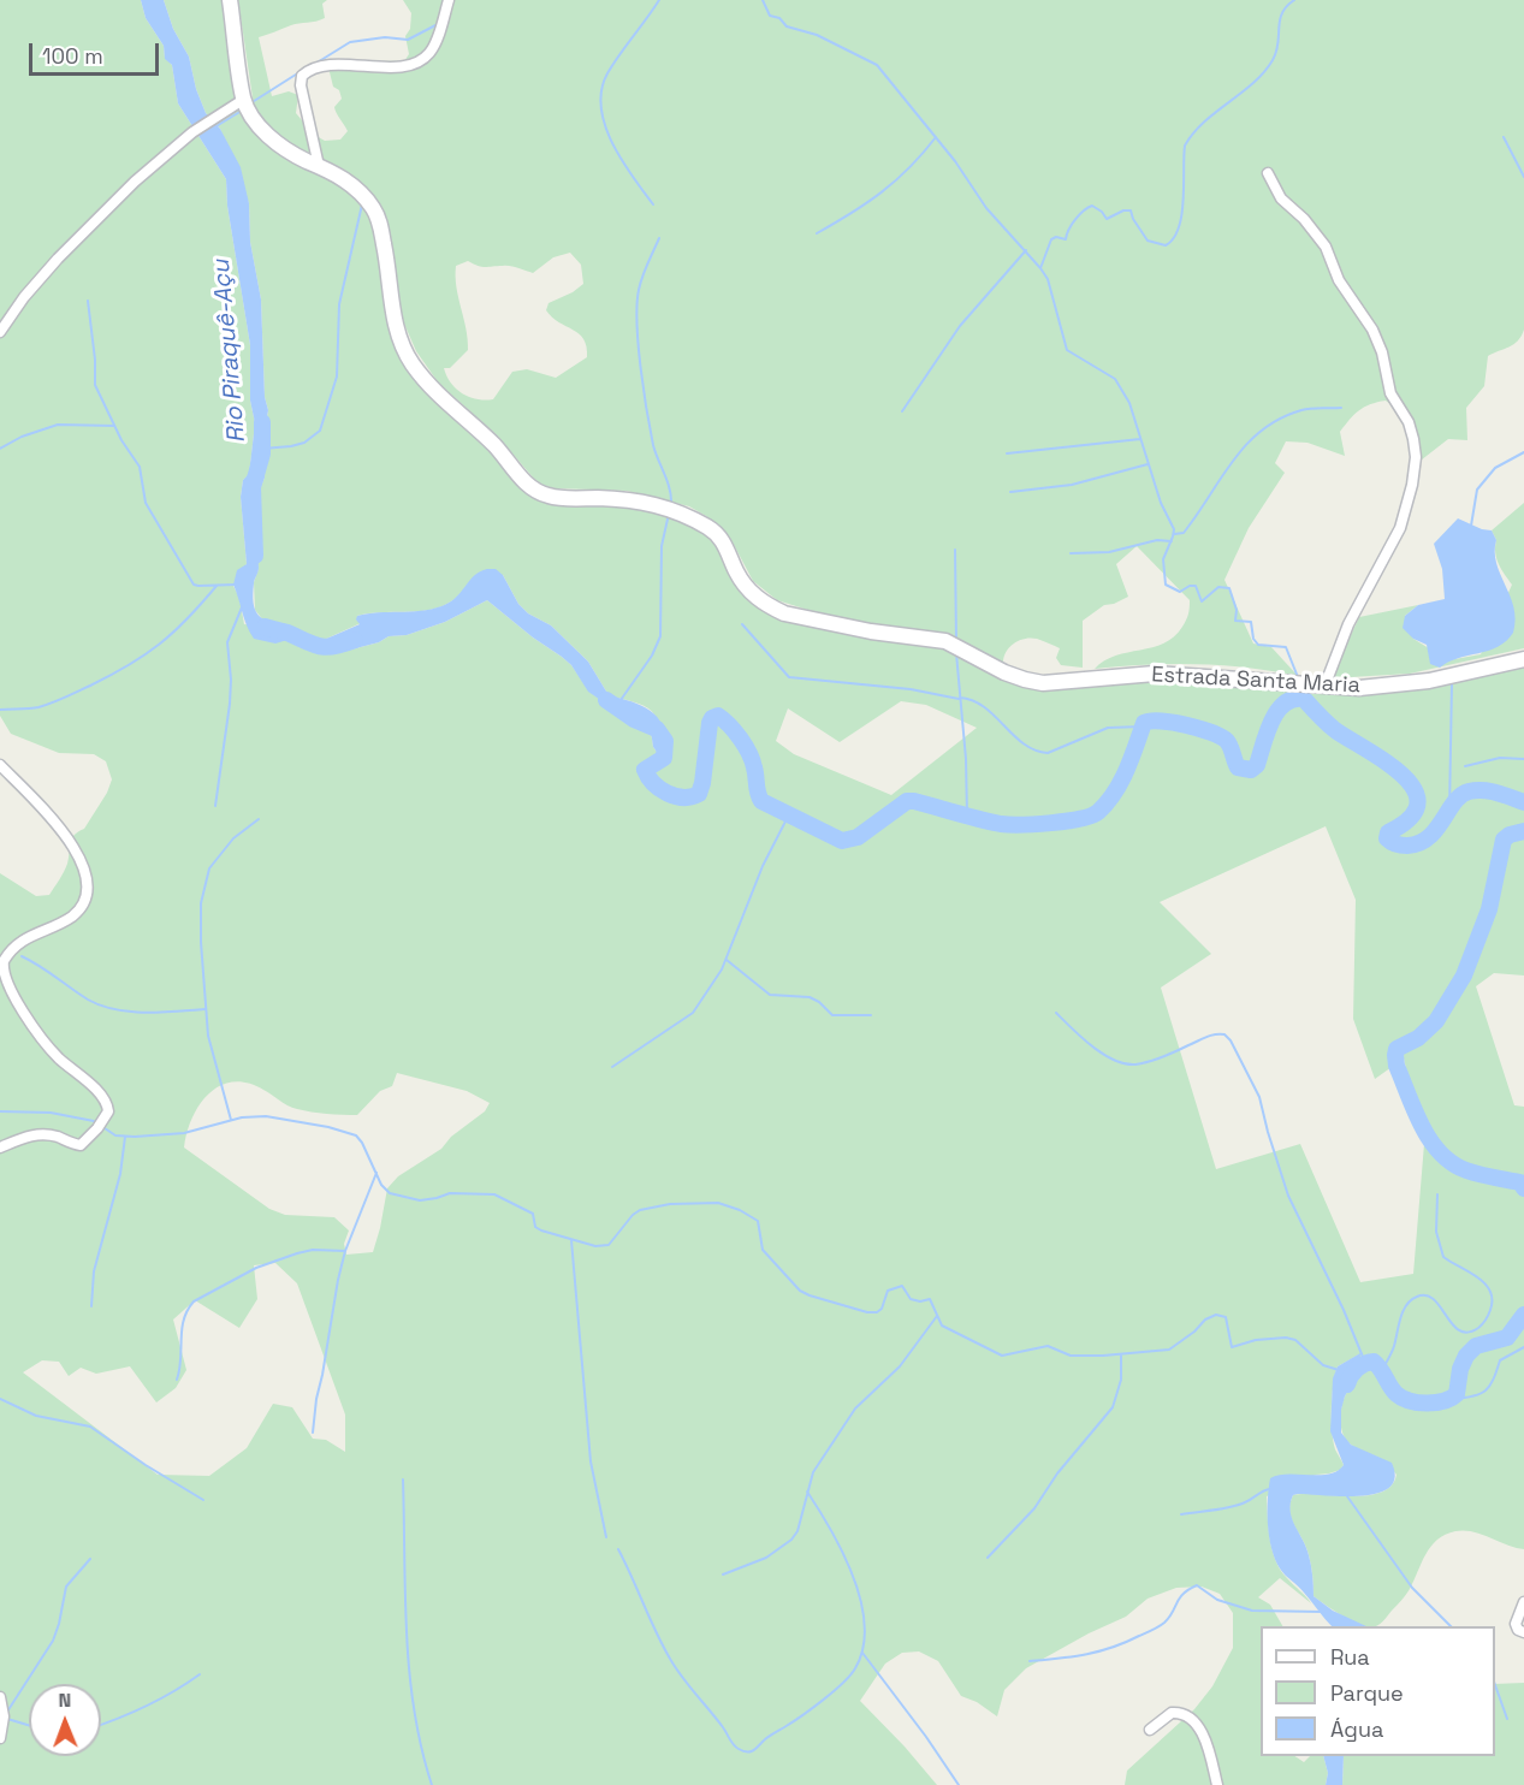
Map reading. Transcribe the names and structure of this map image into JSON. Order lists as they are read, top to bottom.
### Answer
{
  "streets": {
    "street": ["Estrada Santa Maria"]
  },
  "water": ["Rio Piraquê-Açu"],
  "legend": ["Rua", "Parque", "Água"],
  "scale_bar": "100 m",
  "north": "top"
}
